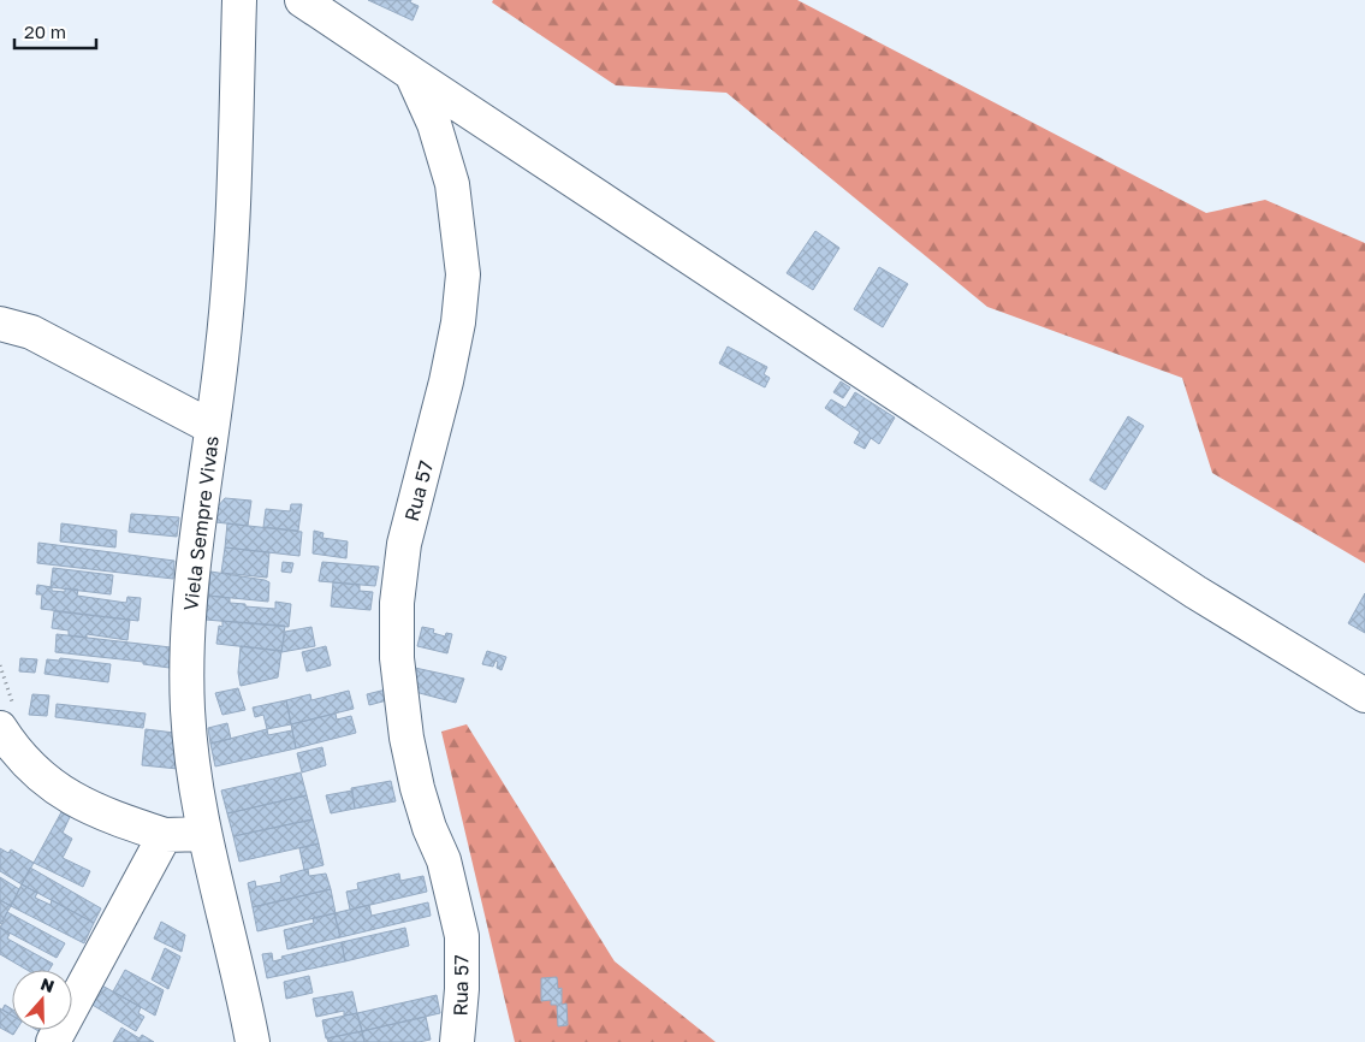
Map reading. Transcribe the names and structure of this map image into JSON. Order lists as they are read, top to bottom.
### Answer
{
  "streets": {
    "street": ["Rua 57", "Viela Sempre Vivas"]
  },
  "scale_bar": "20 m",
  "north": "top"
}
